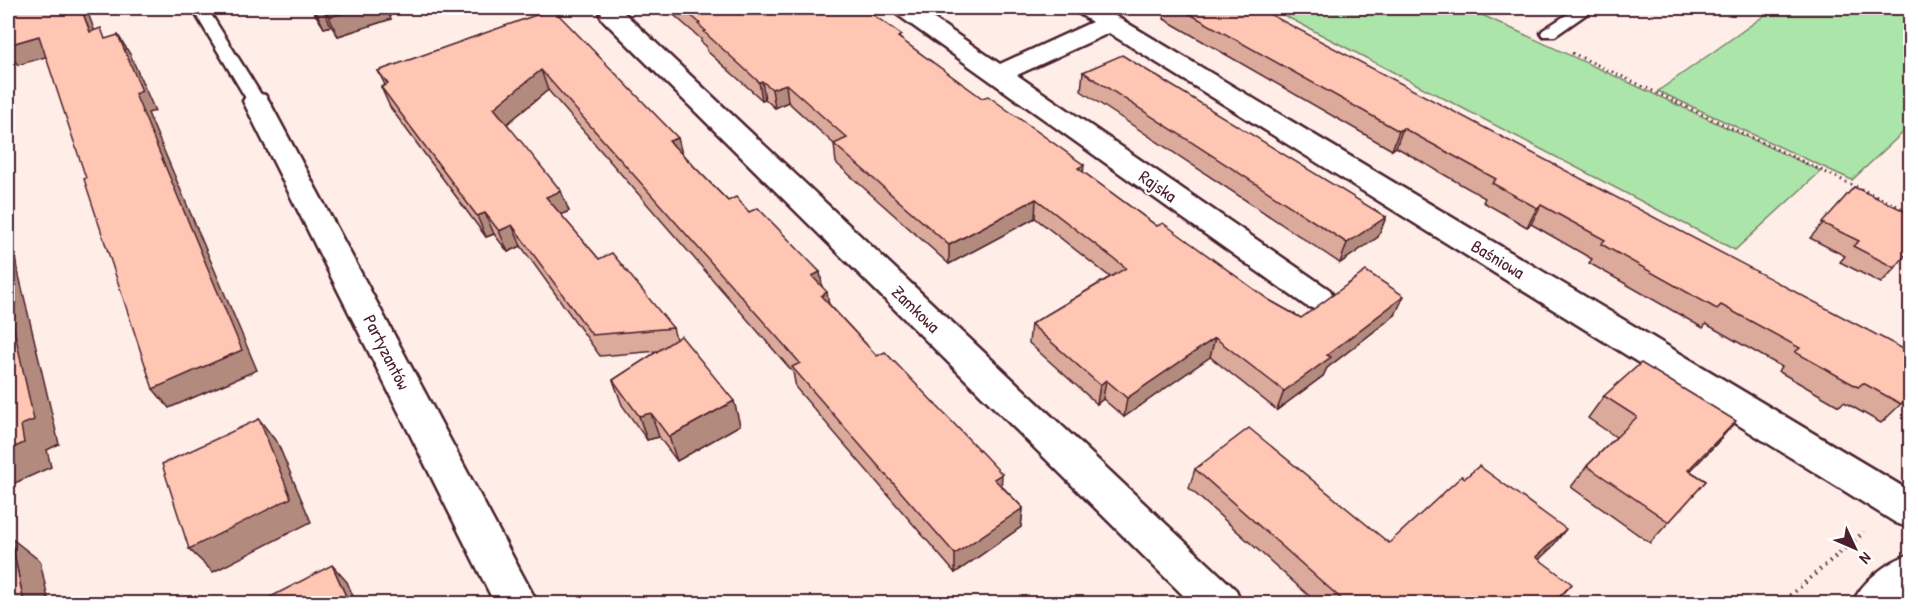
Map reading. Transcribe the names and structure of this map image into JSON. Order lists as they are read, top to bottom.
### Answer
{
  "streets": {
    "street": [
      "Rajska",
      "Baśniowa",
      "Zamkowa",
      "Partyzantów"
    ]
  },
  "north": "bottom right"
}
